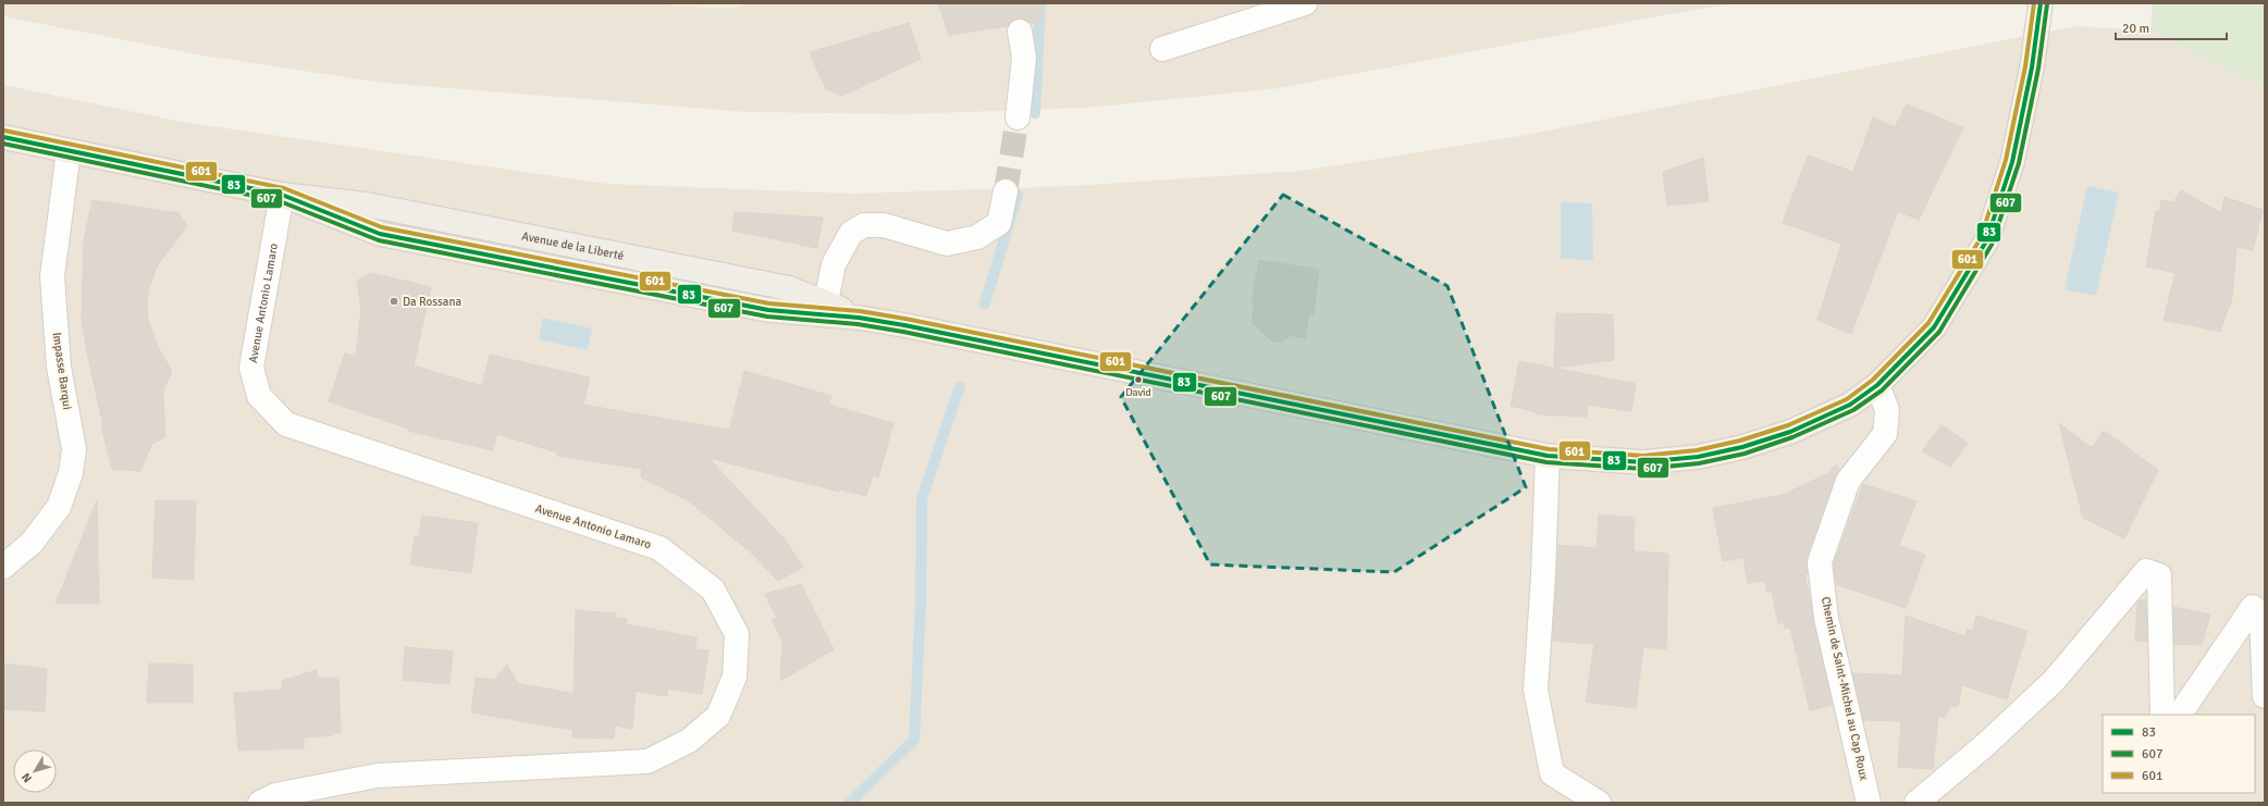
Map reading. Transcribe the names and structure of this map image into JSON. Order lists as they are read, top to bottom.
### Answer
{
  "streets": {
    "main road": ["Avenue de la Liberté"],
    "street": ["Avenue Antonio Lamaro", "Impasse Barqui", "Chemin de Saint-Michel au Cap Roux"]
  },
  "crossings": [
    ["Avenue de la Liberté", "Avenue Antonio Lamaro"],
    ["Avenue de la Liberté", "Impasse Barqui"],
    ["Avenue de la Liberté", "Chemin de Saint-Michel au Cap Roux"]
  ],
  "places": ["Da Rossana", "David"],
  "lines": ["transit line 83", "transit line 601", "transit line 607"],
  "legend": ["83", "607", "601"],
  "scale_bar": "20 m",
  "north": "bottom left"
}
